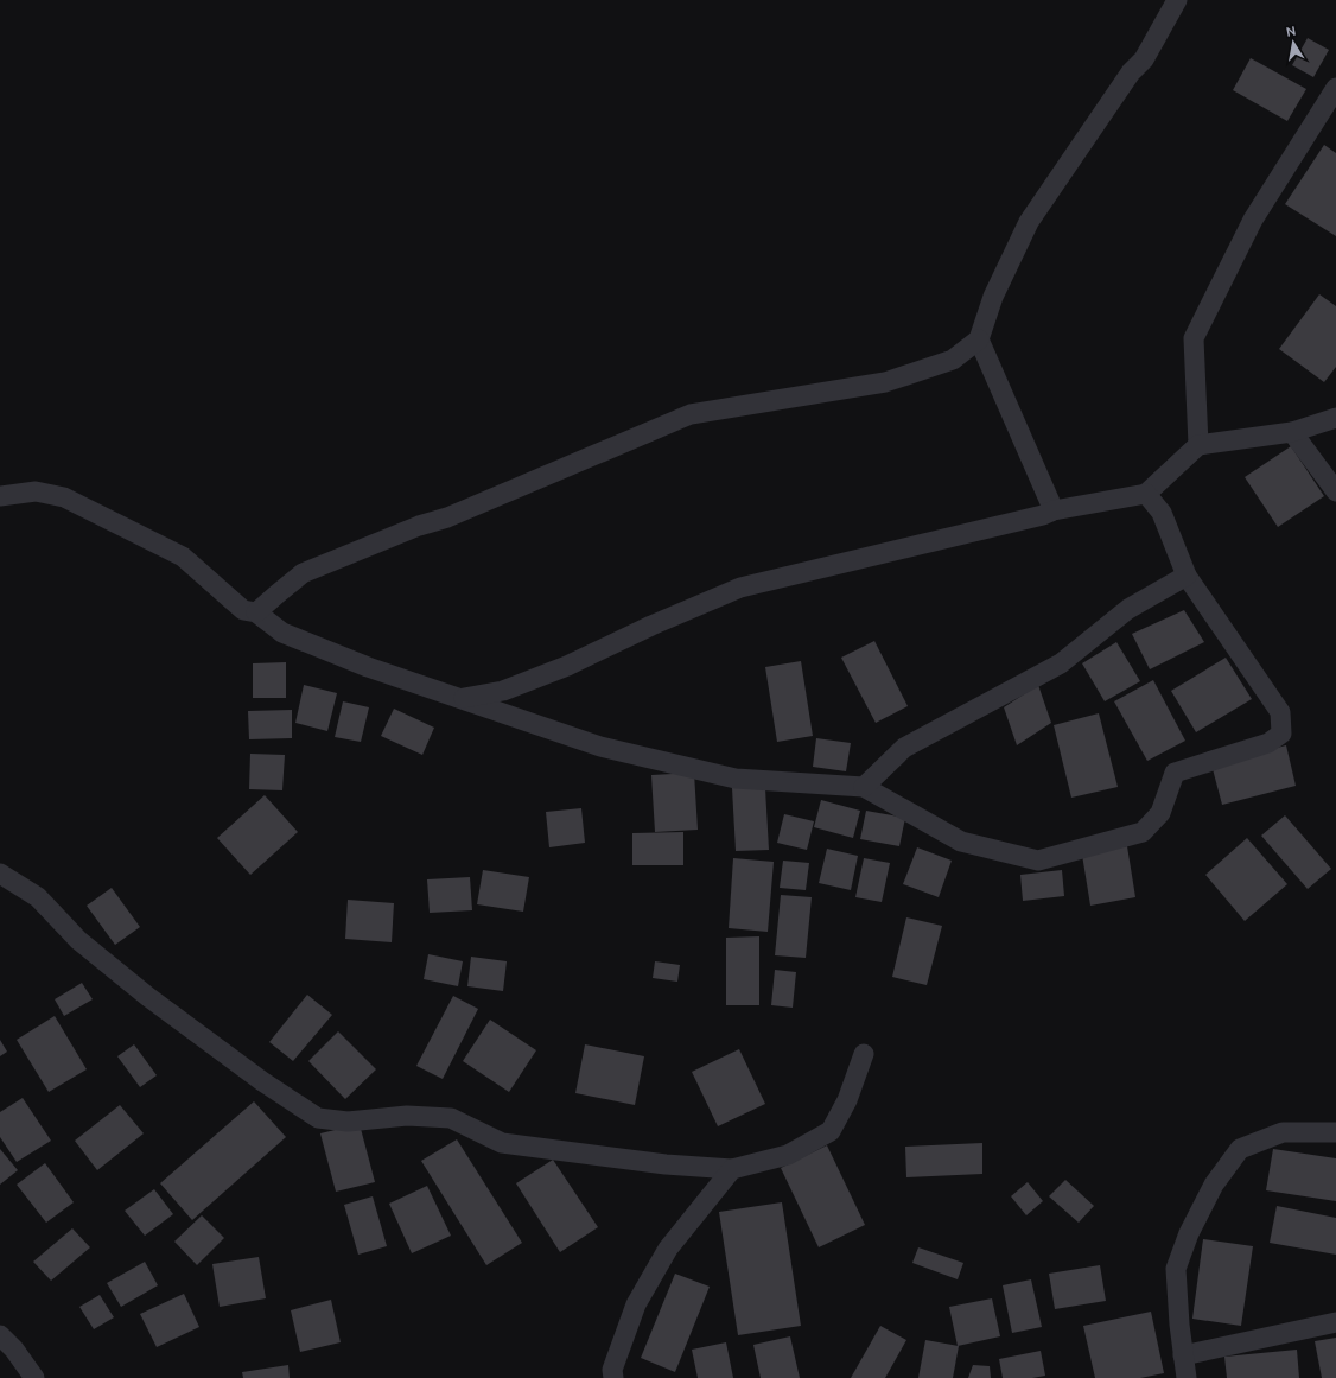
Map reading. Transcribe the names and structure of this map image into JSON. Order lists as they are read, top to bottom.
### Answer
{
  "north": "top"
}
